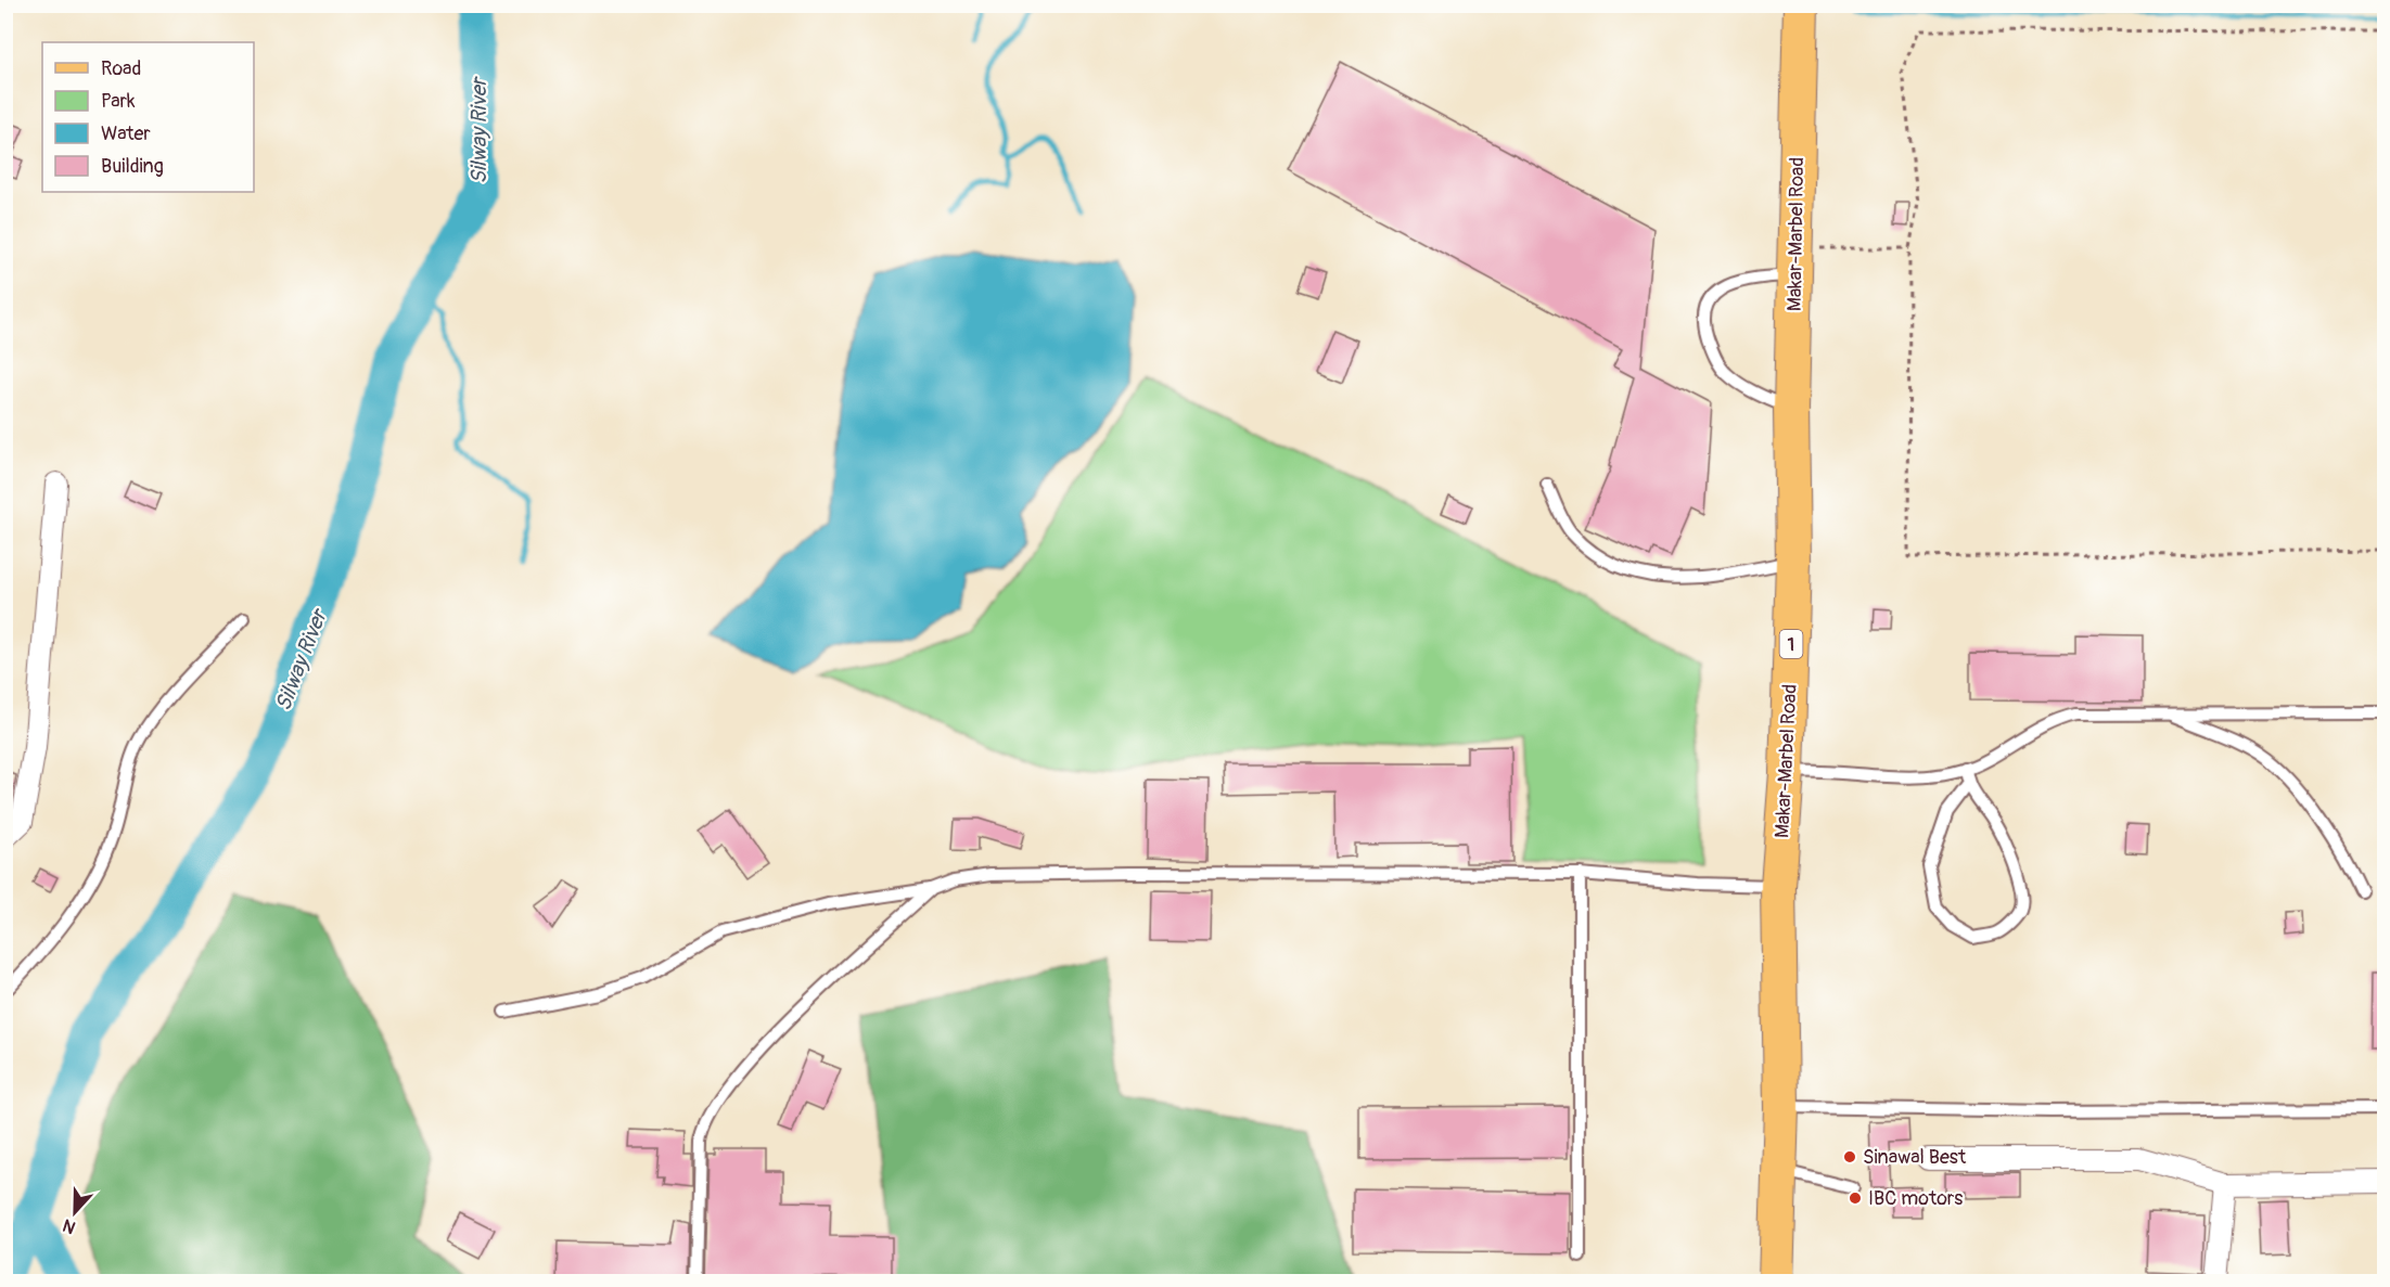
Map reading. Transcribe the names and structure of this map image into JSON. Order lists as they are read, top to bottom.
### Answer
{
  "streets": {
    "main road": ["Makar-Marbel Road", "1"]
  },
  "water": ["Silway River"],
  "places": ["Sinawal Best", "IBC motors"],
  "legend": [
    "Road",
    "Park",
    "Water",
    "Building"
  ],
  "north": "bottom"
}
